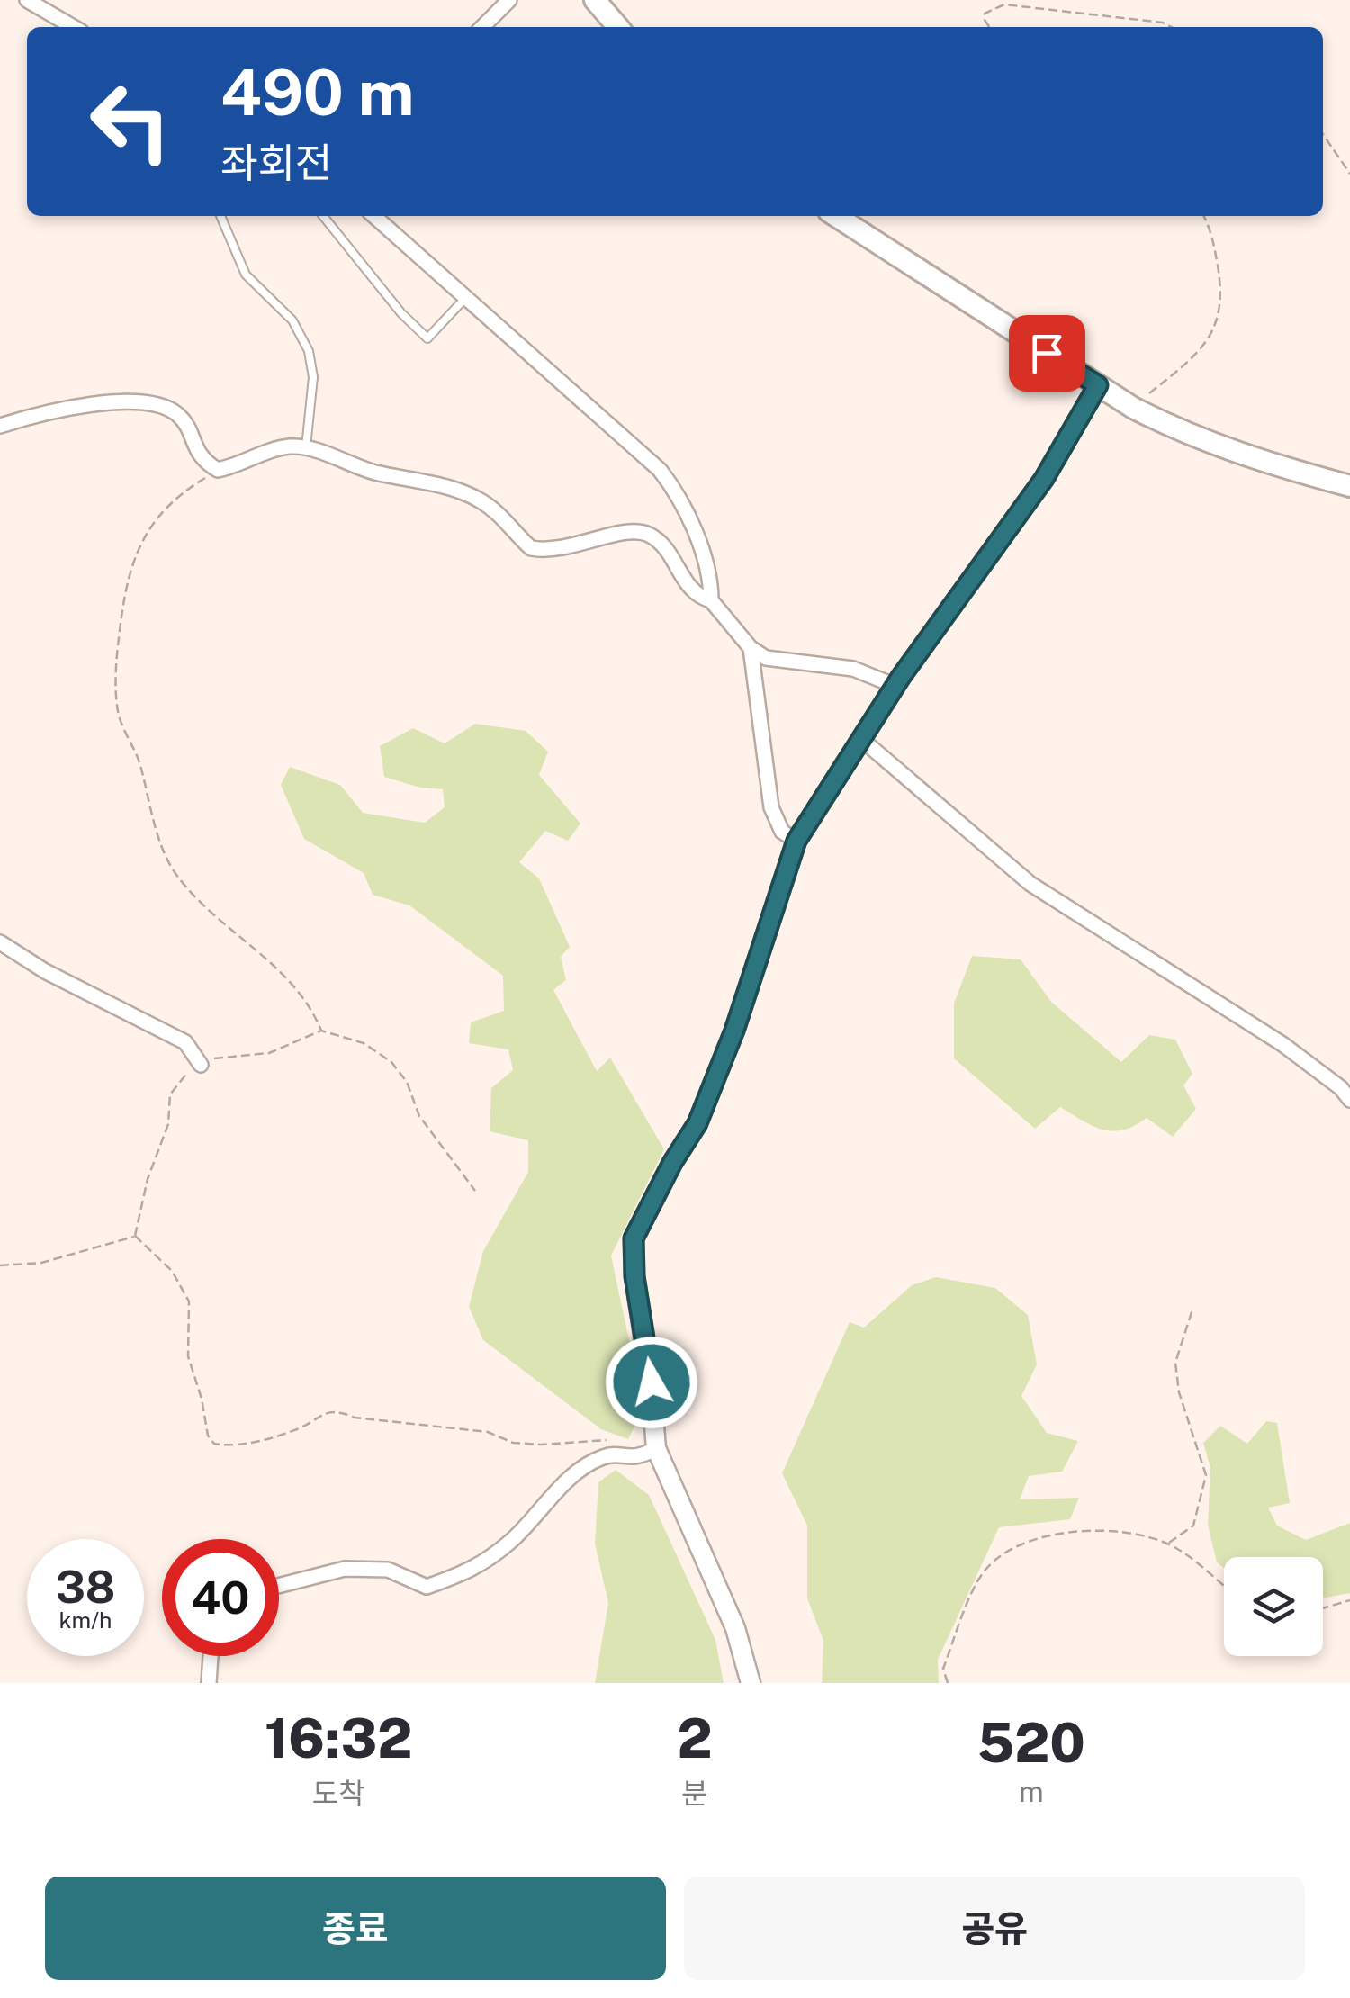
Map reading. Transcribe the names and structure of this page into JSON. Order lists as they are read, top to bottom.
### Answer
{
  "page": {
    "turn": ["490 m", "좌회전"],
    "speed": "38 km/h",
    "limit": "40",
    "eta": [
      "16:32",
      "도착",
      "2",
      "분",
      "520",
      "m"
    ],
    "buttons": ["종료", "공유"]
  }
}
